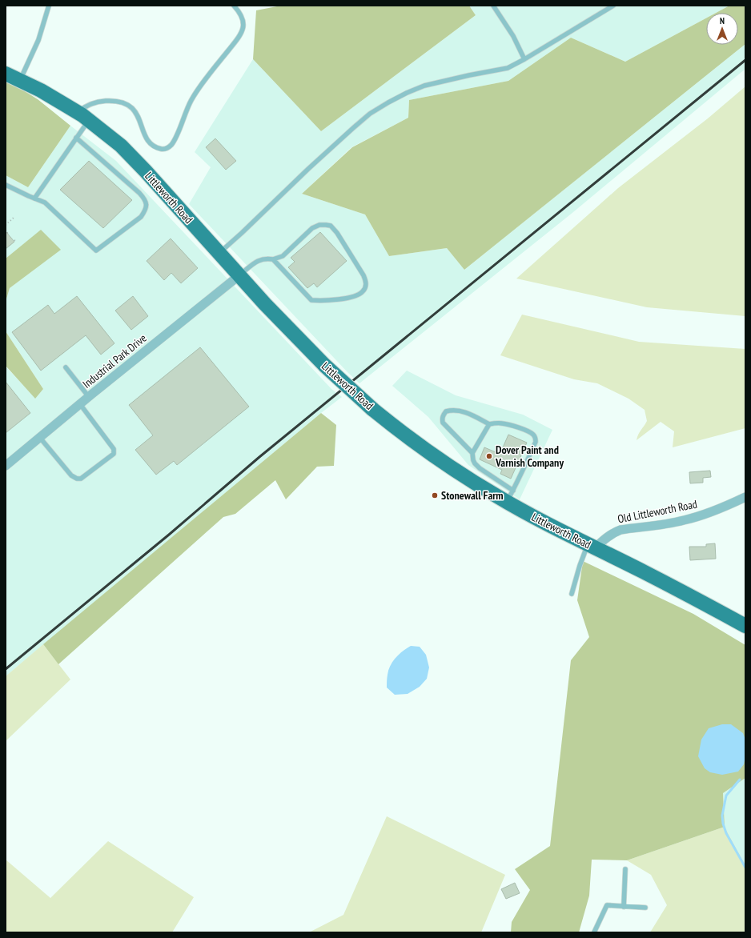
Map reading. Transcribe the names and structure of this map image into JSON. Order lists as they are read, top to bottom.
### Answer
{
  "streets": {
    "main road": ["Littleworth Road"],
    "street": ["Industrial Park Drive", "Old Littleworth Road"]
  },
  "crossings": [
    ["Littleworth Road", "Industrial Park Drive"],
    ["Littleworth Road", "Old Littleworth Road"]
  ],
  "places": ["Dover Paint and Varnish Company", "Stonewall Farm"],
  "north": "top"
}
